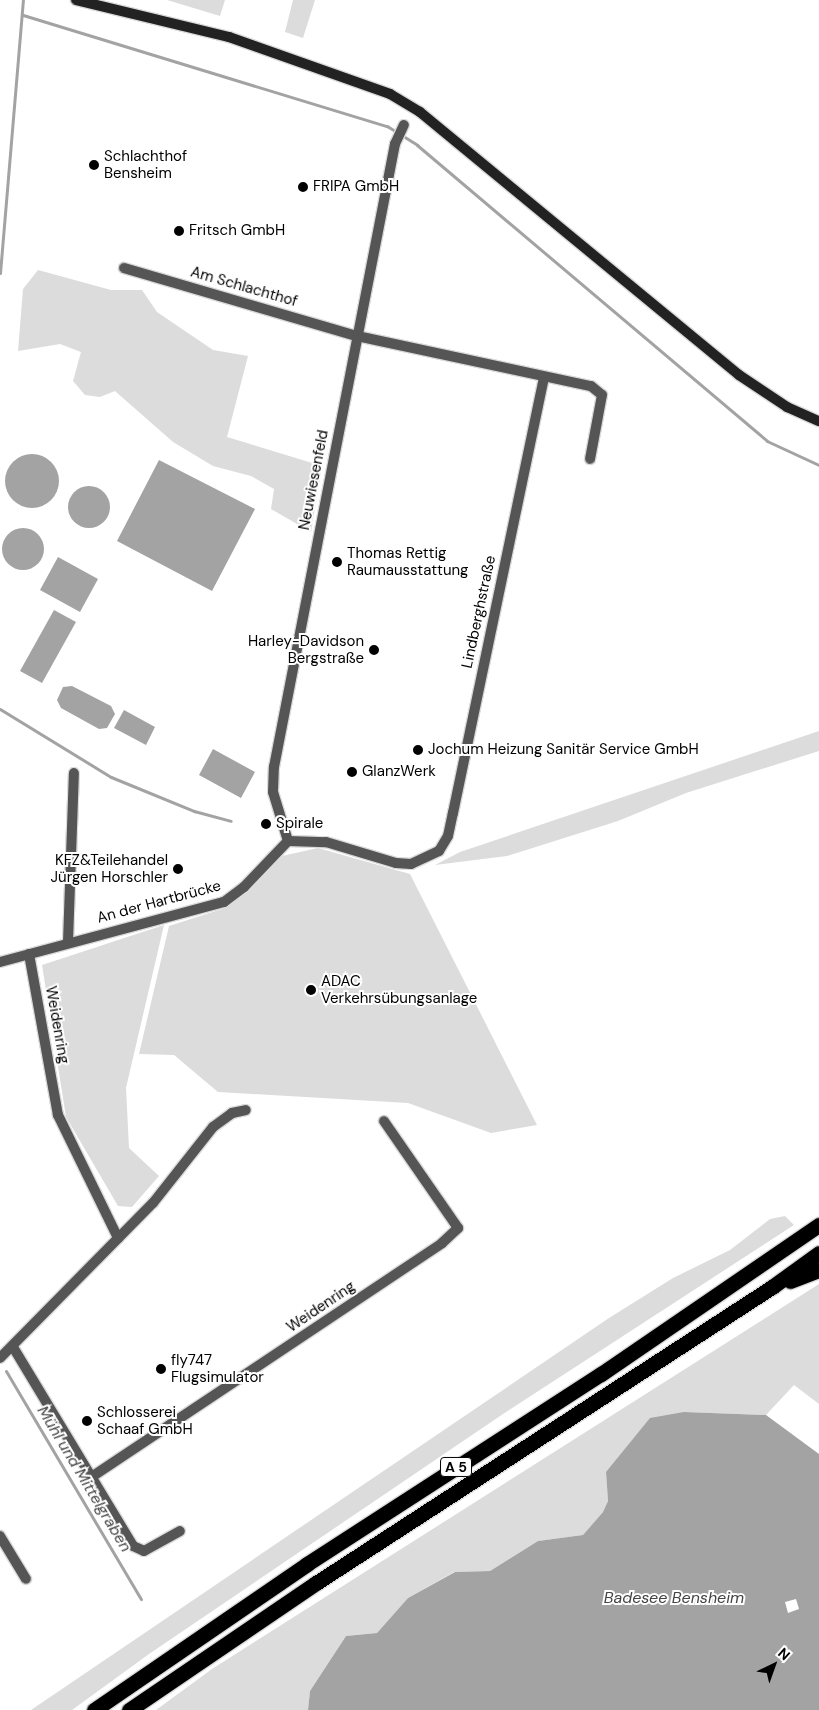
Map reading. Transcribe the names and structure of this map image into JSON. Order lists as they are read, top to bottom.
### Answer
{
  "streets": {
    "highway": ["A 5"],
    "street": [
      "Am Schlachthof",
      "Neuwiesenfeld",
      "Lindberghstraße",
      "An der Hartbrücke",
      "Weidenring"
    ]
  },
  "crossings": [
    ["Am Schlachthof", "Neuwiesenfeld"],
    ["Neuwiesenfeld", "Lindberghstraße"],
    ["Neuwiesenfeld", "An der Hartbrücke"],
    ["Lindberghstraße", "An der Hartbrücke"],
    ["An der Hartbrücke", "Weidenring"]
  ],
  "water": ["Mühl und Mittelgraben", "Badesee Bensheim"],
  "places": [
    "Schlachthof Bensheim",
    "FRIPA GmbH",
    "Fritsch GmbH",
    "Thomas Rettig Raumausstattung",
    "Harley-Davidson Bergstraße",
    "Jochum Heizung Sanitär Service GmbH",
    "GlanzWerk",
    "Spirale",
    "KFZ&Teilehandel Jürgen Horschler",
    "ADAC Verkehrsübungsanlage",
    "fly747 Flugsimulator",
    "Schlosserei Schaaf GmbH"
  ],
  "north": "top right"
}
